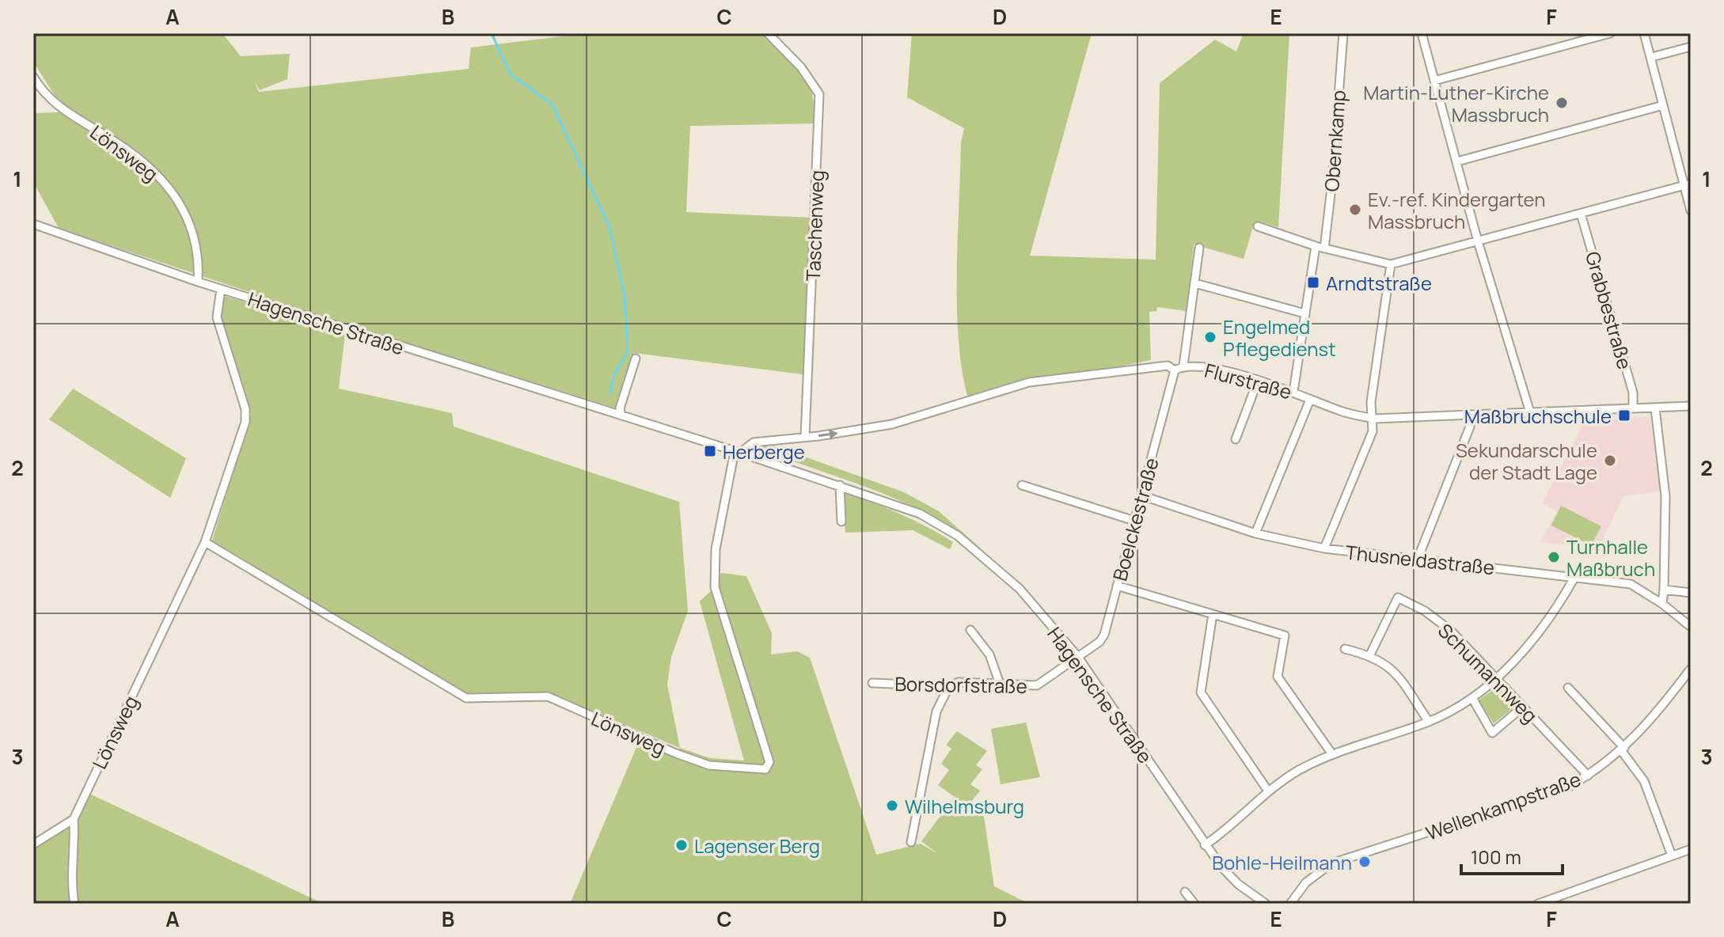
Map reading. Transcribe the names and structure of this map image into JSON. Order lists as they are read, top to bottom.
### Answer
{
  "streets": {
    "street": [
      "Obernkamp",
      "Lönsweg",
      "Taschenweg",
      "Grabbestraße",
      "Hagensche Straße",
      "Flurstraße",
      "Boelckestraße",
      "Thusneldastraße",
      "Schumannweg",
      "Borsdorfstraße",
      "Wellenkampstraße"
    ]
  },
  "crossings": [
    ["Lönsweg", "Hagensche Straße"],
    ["Grabbestraße", "Flurstraße"],
    ["Hagensche Straße", "Boelckestraße"],
    ["Hagensche Straße", "Borsdorfstraße"],
    ["Flurstraße", "Boelckestraße"],
    ["Boelckestraße", "Thusneldastraße"],
    ["Boelckestraße", "Borsdorfstraße"],
    ["Schumannweg", "Wellenkampstraße"]
  ],
  "places": {
    "other": [
      "Martin-Luther-Kirche Massbruch",
      "Ev.-ref. Kindergarten Massbruch",
      "Engelmed Pflegedienst",
      "Sekundarschule der Stadt Lage",
      "Turnhalle Maßbruch",
      "Wilhelmsburg",
      "Lagenser Berg",
      "Bohle-Heilmann"
    ],
    "transit": ["Arndtstraße", "Maßbruchschule", "Herberge"]
  },
  "scale_bar": "100 m",
  "grid": {
    "columns": [
      "A",
      "B",
      "C",
      "D",
      "E",
      "F"
    ],
    "rows": ["1", "2", "3"]
  }
}
